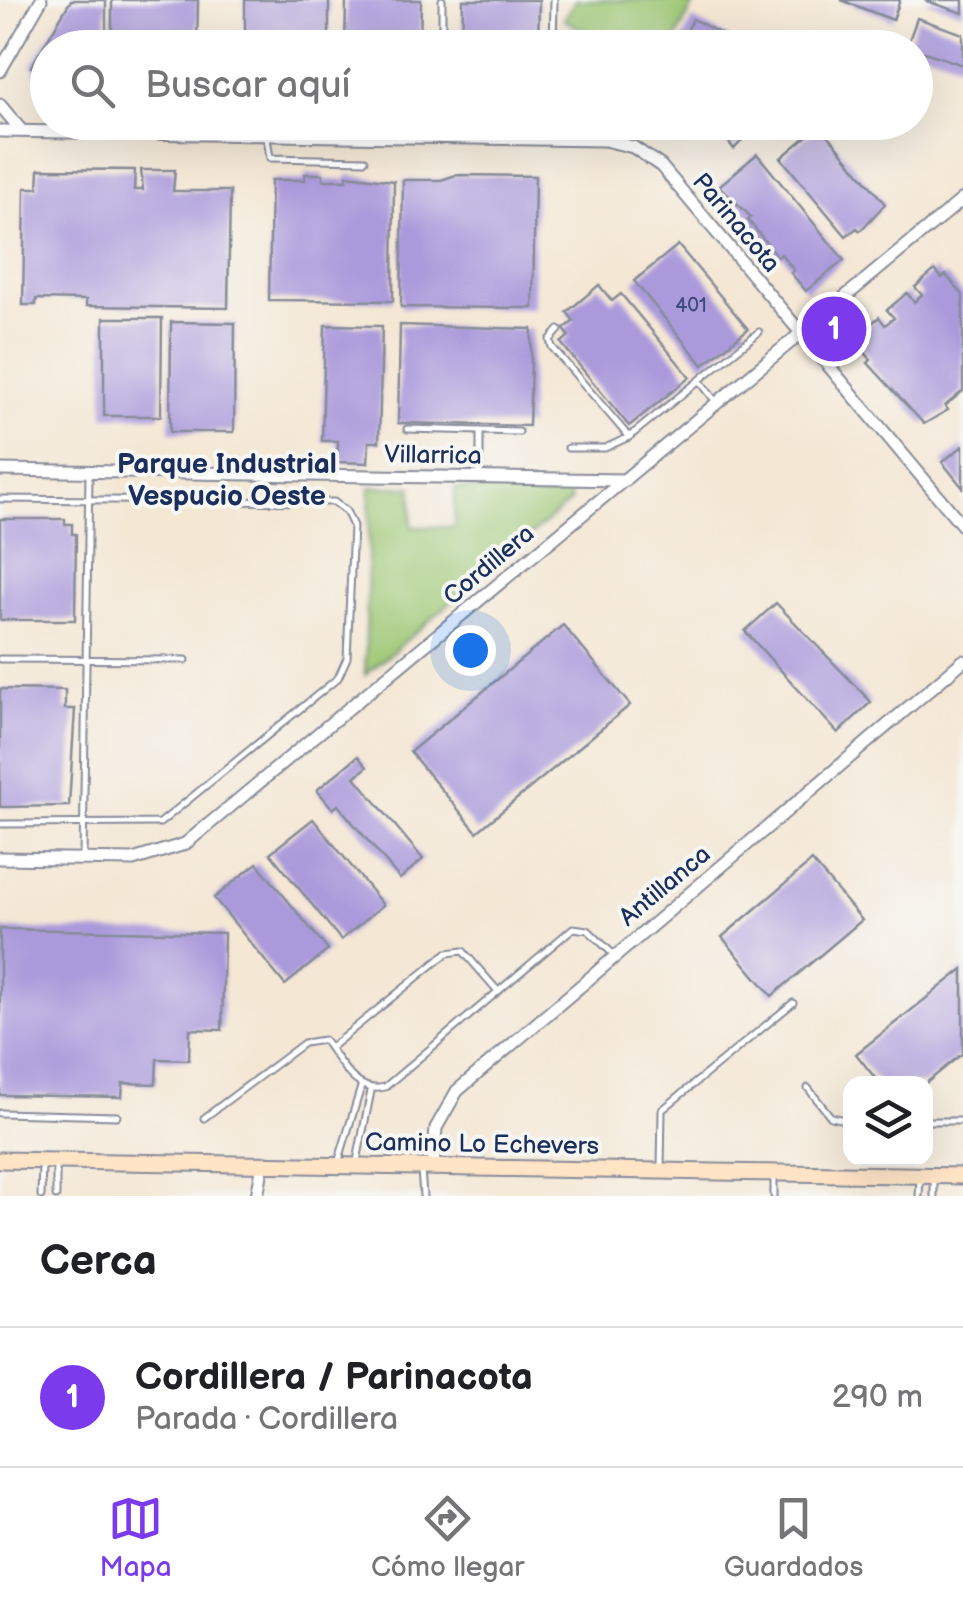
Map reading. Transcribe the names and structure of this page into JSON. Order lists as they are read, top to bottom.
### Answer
{
  "streets": {
    "main road": ["Camino Lo Echevers"],
    "street": [
      "Parinacota",
      "Villarrica",
      "Cordillera",
      "Antillanca"
    ]
  },
  "crossings": [
    ["Parinacota", "Cordillera"],
    ["Villarrica", "Cordillera"],
    ["Antillanca", "Camino Lo Echevers"]
  ],
  "districts": ["Parque Industrial Vespucio Oeste"],
  "house_numbers": ["401"],
  "page": {
    "search": "Buscar aquí",
    "pins": "1",
    "heading": "Cerca",
    "list": [
      {
        "mark": "1",
        "name": "Cordillera / Parinacota",
        "note": "Parada · Cordillera",
        "value": "290 m"
      }
    ],
    "nav": ["Mapa", "Cómo llegar", "Guardados"]
  }
}
